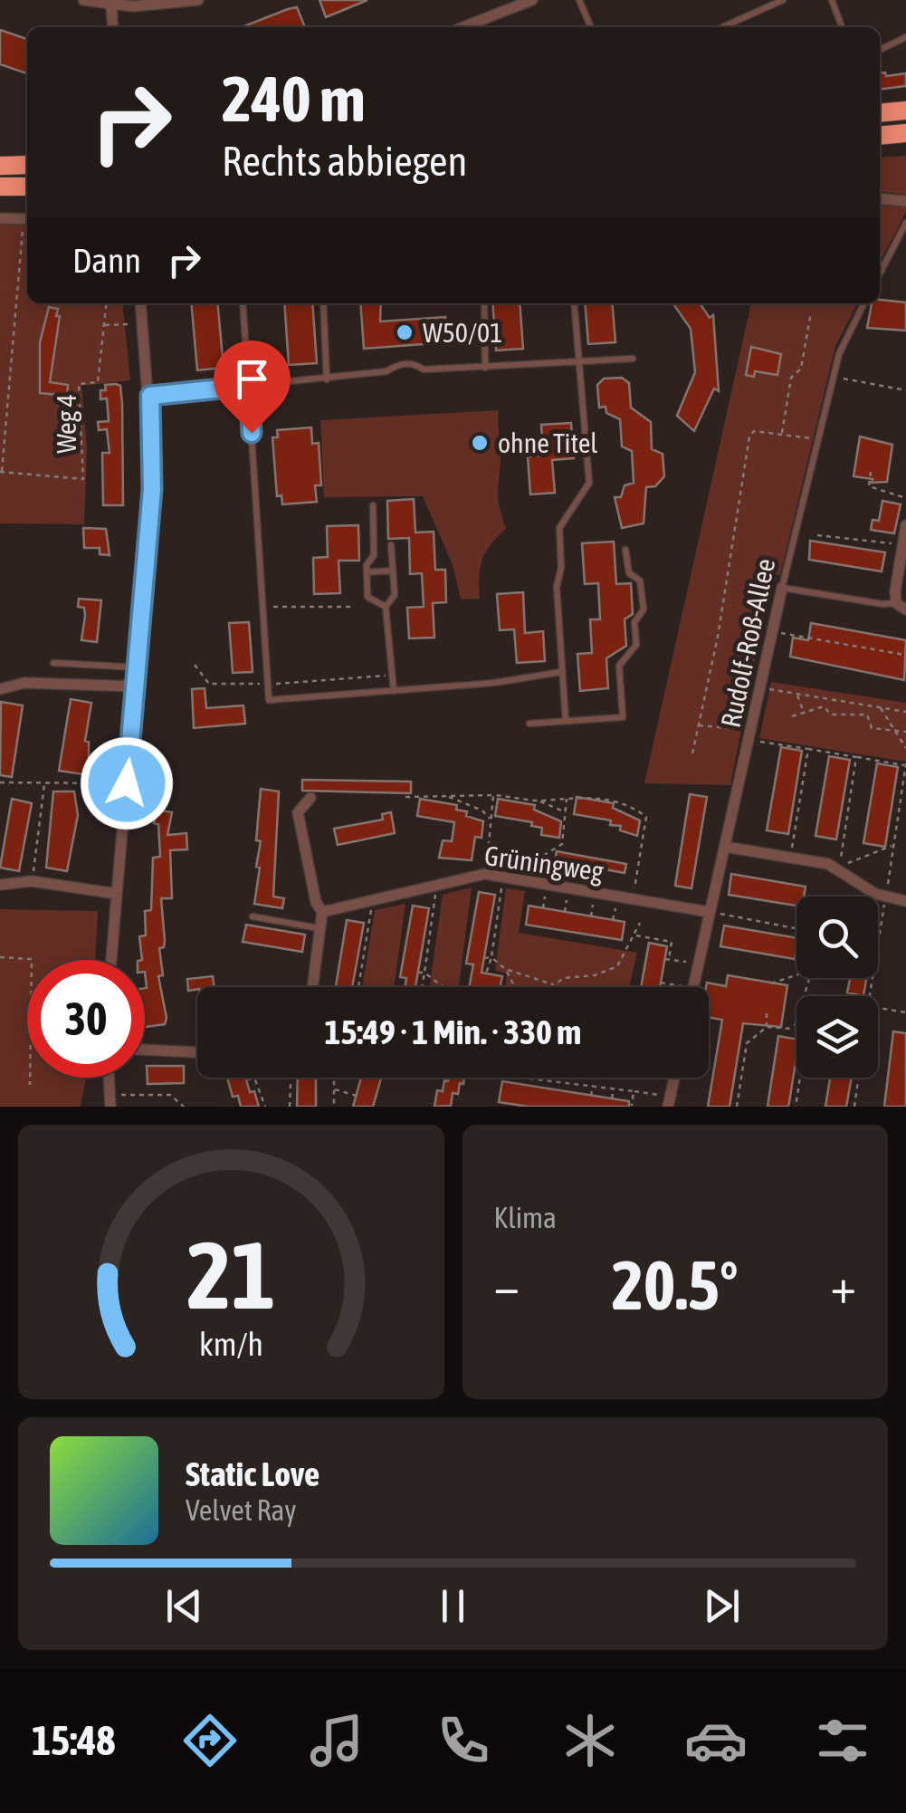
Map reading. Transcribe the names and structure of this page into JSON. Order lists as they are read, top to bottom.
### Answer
{
  "streets": {
    "street": ["Rudolf-Roß-Allee", "Grüningweg"],
    "path": ["Weg 4"]
  },
  "crossings": [
    ["Rudolf-Roß-Allee", "Grüningweg"]
  ],
  "places": ["W50/01", "ohne Titel"],
  "page": {
    "turn": ["240 m", "Rechts abbiegen"],
    "then": "Dann",
    "limit": "30",
    "trip": "15:49 · 1 Min. · 330 m",
    "tile": "Klima",
    "heat": ["−", "20.5°", "+"],
    "song": ["Static Love", "Velvet Ray"],
    "tabs": "15:48",
    "gauge": ["21", "km/h"]
  }
}
